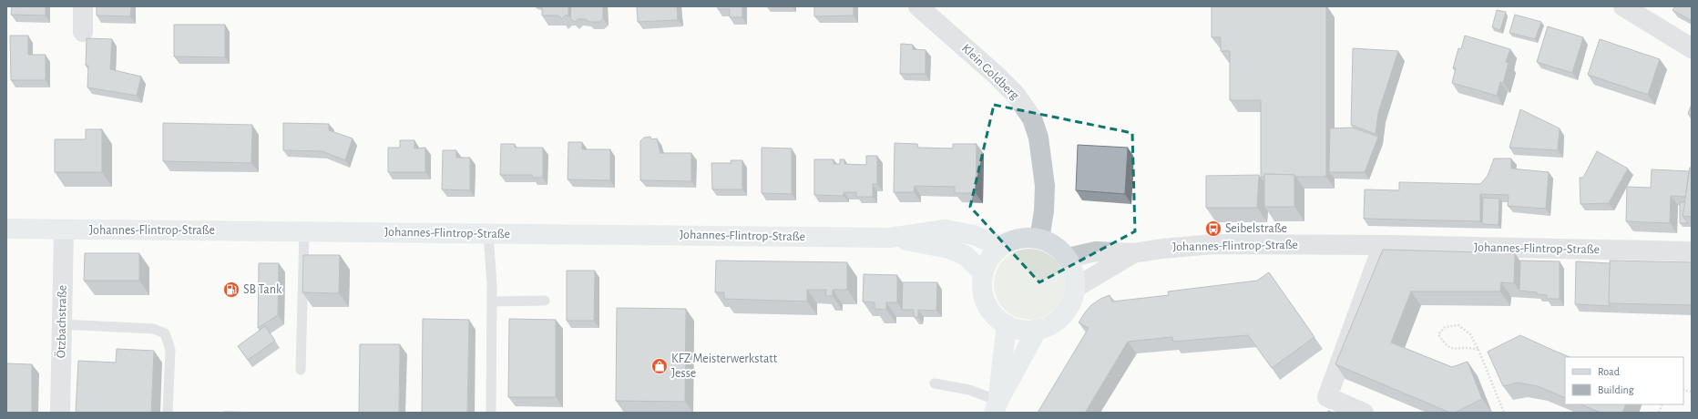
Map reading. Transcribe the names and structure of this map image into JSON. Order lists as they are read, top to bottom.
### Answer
{
  "streets": {
    "main road": ["Johannes-Flintrop-Straße"],
    "street": ["Klein Goldberg", "Ötzbachstraße"]
  },
  "crossings": [
    ["Klein Goldberg", "Johannes-Flintrop-Straße"],
    ["Johannes-Flintrop-Straße", "Ötzbachstraße"]
  ],
  "places": {
    "bus stop": ["Seibelstraße"],
    "fuel station": ["SB Tank"],
    "shop": ["KFZ Meisterwerkstatt Jesse"]
  },
  "legend": ["Road", "Building"]
}
